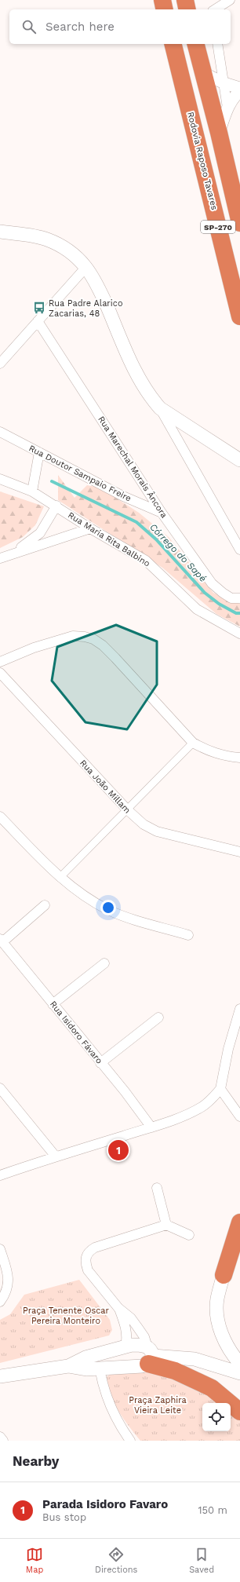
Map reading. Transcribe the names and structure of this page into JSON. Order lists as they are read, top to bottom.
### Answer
{
  "streets": {
    "highway": ["Rodovia Raposo Tavares", "SP-270"],
    "street": [
      "Rua Marechal Morais Âncora",
      "Rua Doutor Sampaio Freire",
      "Rua Maria Rita Balbino",
      "Rua João Millam",
      "Rua Isidoro Fávaro"
    ]
  },
  "crossings": [
    ["Rua Marechal Morais Âncora", "Rua Doutor Sampaio Freire"]
  ],
  "water": ["Córrego do Sapé"],
  "parks": ["Praça Tenente Oscar Pereira Monteiro", "Praça Zaphira Vieira Leite"],
  "places": {
    "bus stop": ["Rua Padre Alarico Zacarias, 48"]
  },
  "page": {
    "search": "Search here",
    "pins": "1",
    "heading": "Nearby",
    "list": [
      {
        "mark": "1",
        "name": "Parada Isidoro Favaro",
        "note": "Bus stop",
        "value": "150 m"
      }
    ],
    "nav": ["Map", "Directions", "Saved"]
  }
}
